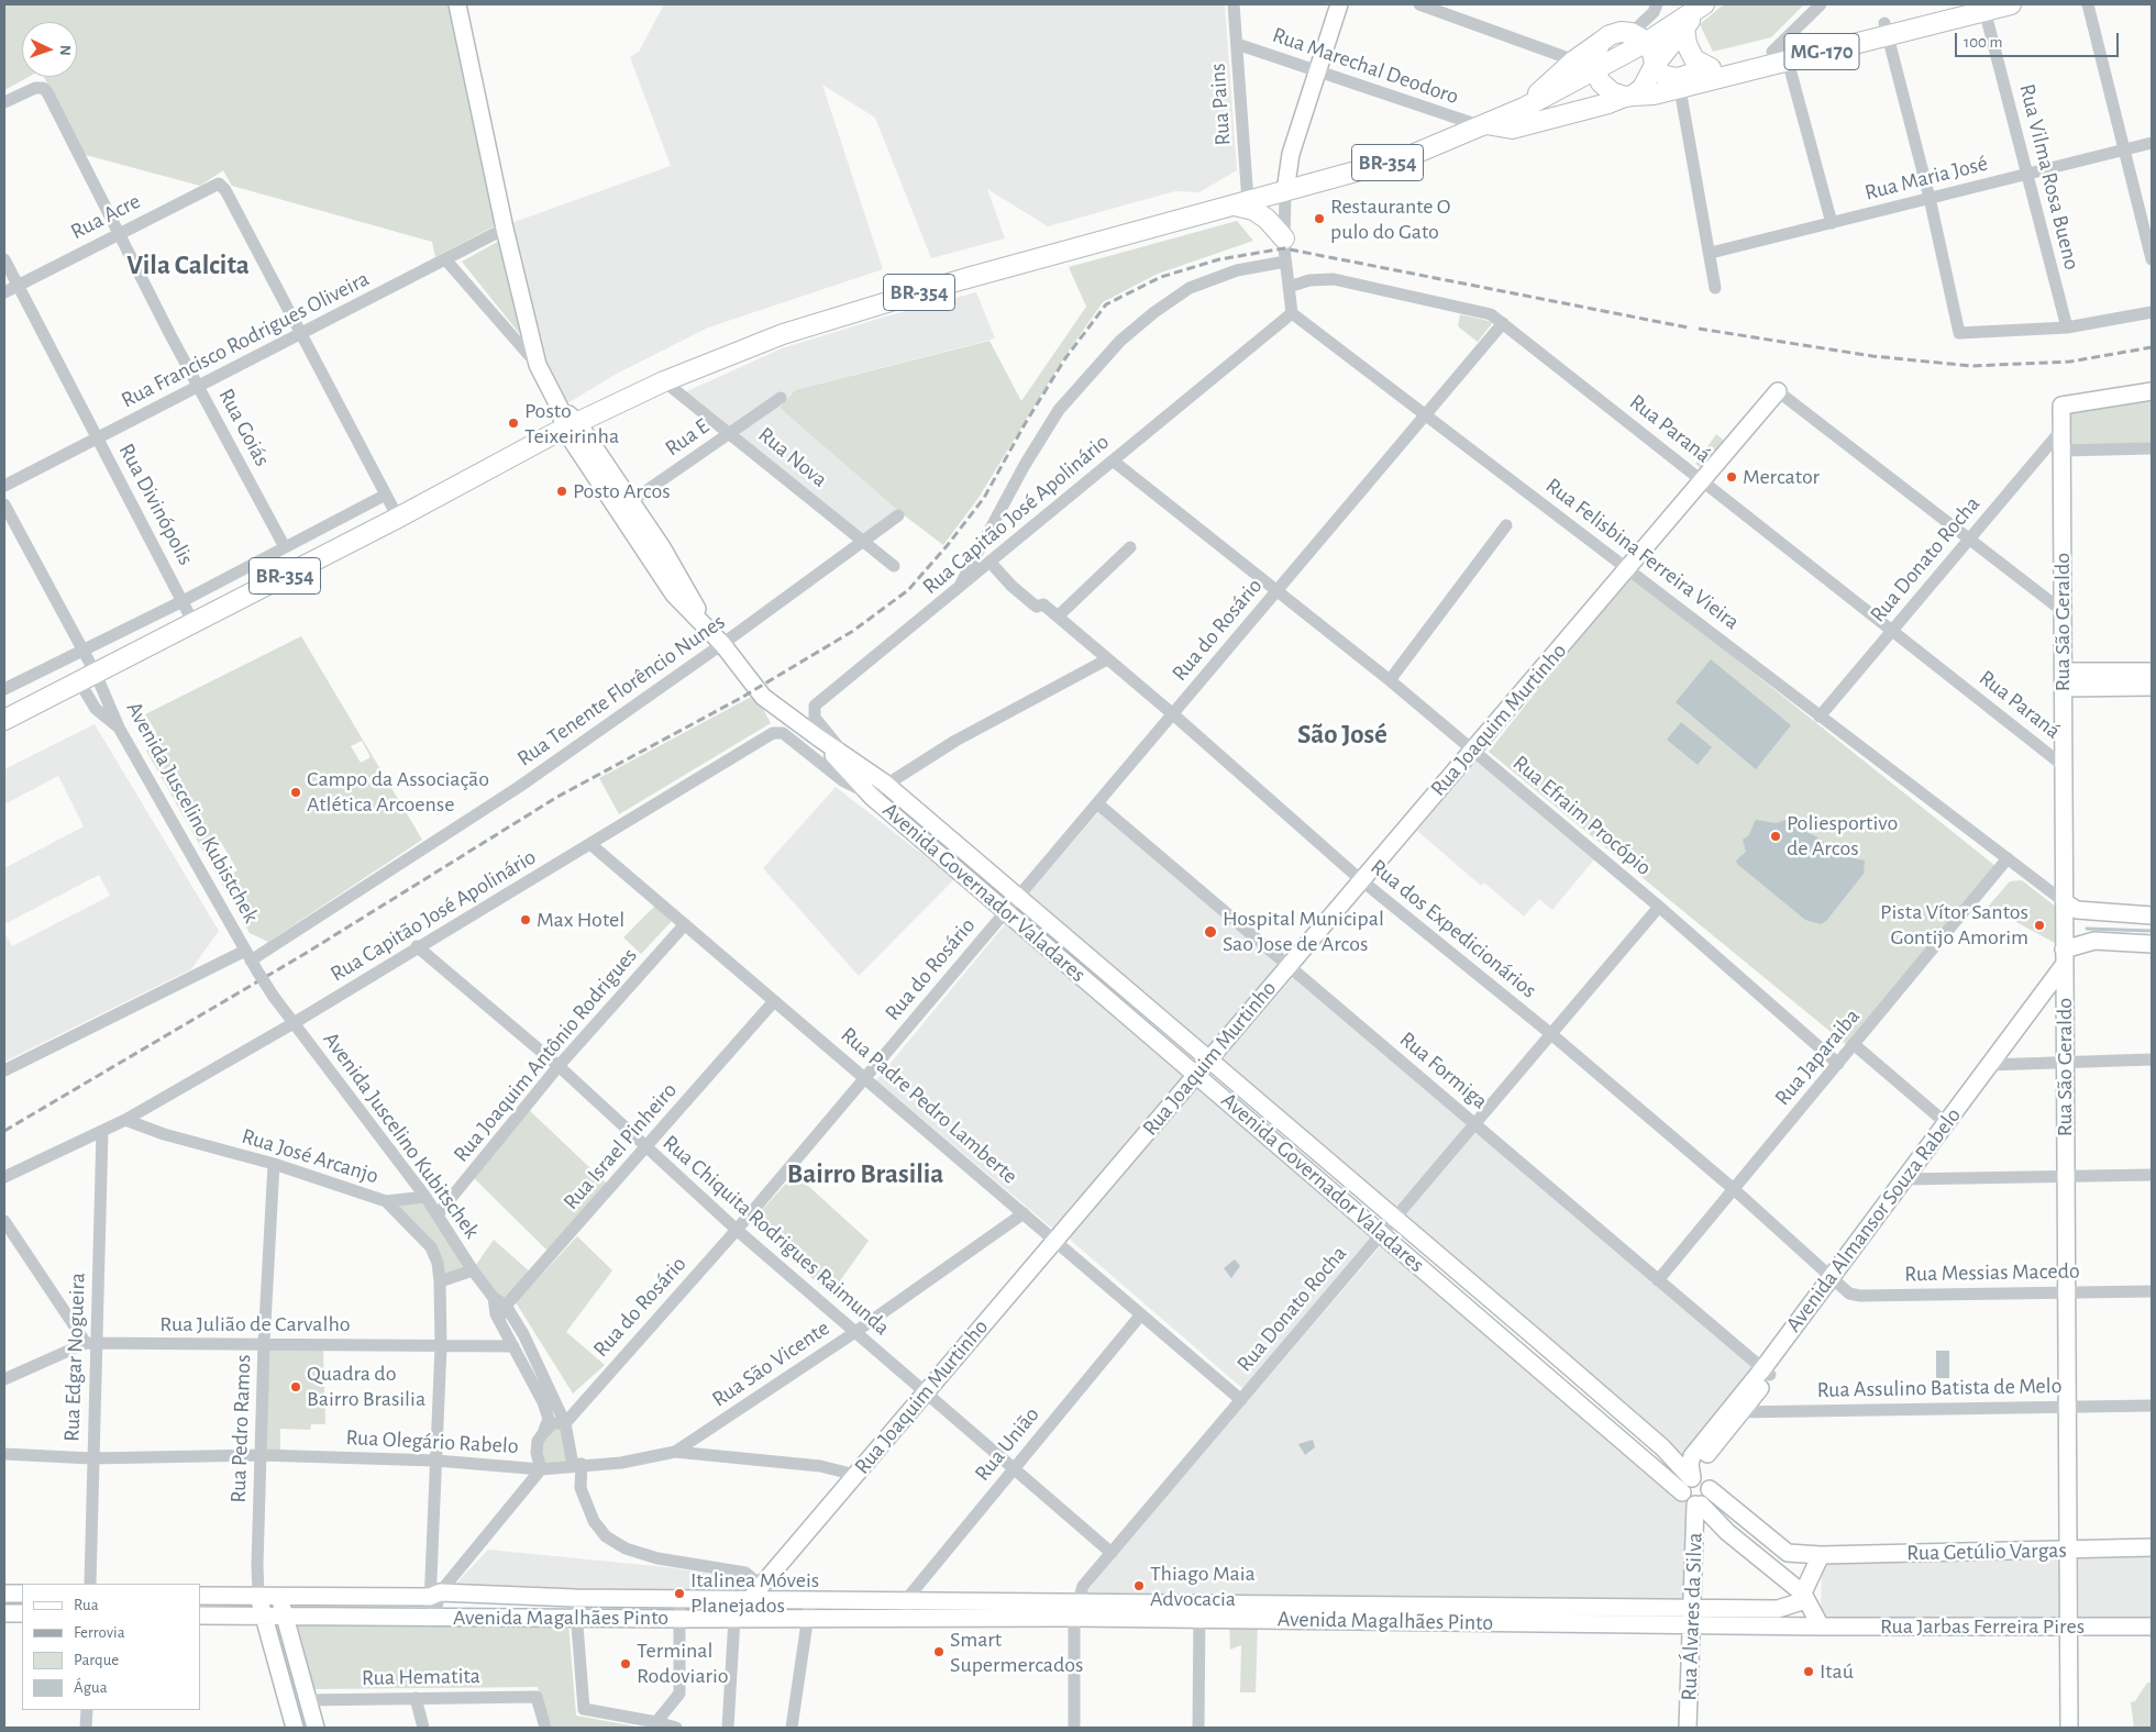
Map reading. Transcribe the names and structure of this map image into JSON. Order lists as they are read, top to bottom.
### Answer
{
  "streets": {
    "main road": ["MG-170", "BR-354"],
    "street": [
      "Rua Marechal Deodoro",
      "Rua Pains",
      "Rua Vilma Rosa Bueno",
      "Rua Maria José",
      "Rua Acre",
      "Rua Francisco Rodrigues Oliveira",
      "Rua Goiás",
      "Rua Paraná",
      "Rua E",
      "Rua Nova",
      "Rua Divinópolis",
      "Rua Capitão José Apolinário",
      "Rua Felisbina Ferreira Vieira",
      "Rua Donato Rocha",
      "Rua São Geraldo",
      "Rua do Rosário",
      "Rua Tenente Florêncio Nunes",
      "Rua Joaquim Murtinho",
      "Avenida Juscelino Kubistchek",
      "Rua Efraim Procópio",
      "Avenida Governador Valadares",
      "Rua dos Expedicionários",
      "Rua Joaquim Antônio Rodrigues",
      "Rua Japaraiba",
      "Rua Formiga",
      "Rua Padre Pedro Lamberte",
      "Avenida Juscelino Kubitschek",
      "Rua Israel Pinheiro",
      "Rua José Arcanjo",
      "Avenida Almansor Souza Rabelo",
      "Rua Chiquita Rodrigues Raimunda",
      "Rua Messias Macedo",
      "Rua Julião de Carvalho",
      "Rua Edgar Nogueira",
      "Rua São Vicente",
      "Rua Assulino Batista de Melo",
      "Rua Pedro Ramos",
      "Rua Olegário Rabelo",
      "Rua União",
      "Rua Getúlio Vargas",
      "Rua Álvares da Silva",
      "Avenida Magalhães Pinto",
      "Rua Jarbas Ferreira Pires",
      "Rua Hematita"
    ]
  },
  "crossings": [
    ["MG-170", "Rua Vilma Rosa Bueno"],
    ["Rua Marechal Deodoro", "Rua Pains"],
    ["Rua Marechal Deodoro", "BR-354"],
    ["Rua Pains", "BR-354"],
    ["BR-354", "Rua Nova"],
    ["BR-354", "Rua Divinópolis"],
    ["BR-354", "Avenida Juscelino Kubistchek"],
    ["BR-354", "Avenida Governador Valadares"],
    ["Rua Vilma Rosa Bueno", "Rua Maria José"],
    ["Rua Acre", "Rua Francisco Rodrigues Oliveira"],
    ["Rua Acre", "Rua Goiás"],
    ["Rua Acre", "Rua Divinópolis"],
    ["Rua Francisco Rodrigues Oliveira", "Rua Goiás"],
    ["Rua Francisco Rodrigues Oliveira", "Rua Divinópolis"],
    ["Rua Paraná", "Rua Donato Rocha"],
    ["Rua Paraná", "Rua São Geraldo"],
    ["Rua Paraná", "Rua do Rosário"],
    ["Rua Paraná", "Rua Joaquim Murtinho"],
    ["Rua E", "Rua Nova"],
    ["Rua E", "Avenida Governador Valadares"],
    ["Rua Nova", "Rua Tenente Florêncio Nunes"],
    ["Rua Capitão José Apolinário", "Rua Felisbina Ferreira Vieira"],
    ["Rua Capitão José Apolinário", "Rua Efraim Procópio"],
    ["Rua Capitão José Apolinário", "Avenida Governador Valadares"],
    ["Rua Capitão José Apolinário", "Rua dos Expedicionários"],
    ["Rua Capitão José Apolinário", "Rua Padre Pedro Lamberte"],
    ["Rua Capitão José Apolinário", "Avenida Juscelino Kubitschek"],
    ["Rua Capitão José Apolinário", "Rua José Arcanjo"],
    ["Rua Capitão José Apolinário", "Rua Chiquita Rodrigues Raimunda"],
    ["Rua Capitão José Apolinário", "Rua Edgar Nogueira"],
    ["Rua Felisbina Ferreira Vieira", "Rua Donato Rocha"],
    ["Rua Felisbina Ferreira Vieira", "Rua São Geraldo"],
    ["Rua Felisbina Ferreira Vieira", "Rua do Rosário"],
    ["Rua Felisbina Ferreira Vieira", "Rua Joaquim Murtinho"],
    ["Rua Felisbina Ferreira Vieira", "Rua Japaraiba"],
    ["Rua Donato Rocha", "Rua São Geraldo"],
    ["Rua Donato Rocha", "Rua Efraim Procópio"],
    ["Rua Donato Rocha", "Avenida Governador Valadares"],
    ["Rua Donato Rocha", "Rua dos Expedicionários"],
    ["Rua Donato Rocha", "Rua Formiga"],
    ["Rua Donato Rocha", "Rua Padre Pedro Lamberte"],
    ["Rua Donato Rocha", "Rua Chiquita Rodrigues Raimunda"],
    ["Rua Donato Rocha", "Avenida Magalhães Pinto"],
    ["Rua São Geraldo", "Avenida Almansor Souza Rabelo"],
    ["Rua São Geraldo", "Rua Messias Macedo"],
    ["Rua São Geraldo", "Rua Assulino Batista de Melo"],
    ["Rua São Geraldo", "Rua Getúlio Vargas"],
    ["Rua São Geraldo", "Rua Jarbas Ferreira Pires"],
    ["Rua do Rosário", "Rua Efraim Procópio"],
    ["Rua do Rosário", "Avenida Governador Valadares"],
    ["Rua do Rosário", "Rua dos Expedicionários"],
    ["Rua do Rosário", "Rua Formiga"],
    ["Rua do Rosário", "Rua Padre Pedro Lamberte"],
    ["Rua do Rosário", "Avenida Juscelino Kubitschek"],
    ["Rua do Rosário", "Rua Chiquita Rodrigues Raimunda"],
    ["Rua Tenente Florêncio Nunes", "Avenida Juscelino Kubistchek"],
    ["Rua Tenente Florêncio Nunes", "Avenida Governador Valadares"],
    ["Rua Joaquim Murtinho", "Rua Efraim Procópio"],
    ["Rua Joaquim Murtinho", "Avenida Governador Valadares"],
    ["Rua Joaquim Murtinho", "Rua dos Expedicionários"],
    ["Rua Joaquim Murtinho", "Rua Formiga"],
    ["Rua Joaquim Murtinho", "Rua Padre Pedro Lamberte"],
    ["Rua Joaquim Murtinho", "Rua Chiquita Rodrigues Raimunda"],
    ["Rua Joaquim Murtinho", "Rua Olegário Rabelo"],
    ["Rua Joaquim Murtinho", "Avenida Magalhães Pinto"],
    ["Avenida Juscelino Kubistchek", "Avenida Juscelino Kubitschek"],
    ["Rua Efraim Procópio", "Rua Japaraiba"],
    ["Avenida Governador Valadares", "Avenida Almansor Souza Rabelo"],
    ["Avenida Governador Valadares", "Rua Getúlio Vargas"],
    ["Avenida Governador Valadares", "Rua Álvares da Silva"],
    ["Rua dos Expedicionários", "Rua Japaraiba"],
    ["Rua dos Expedicionários", "Avenida Almansor Souza Rabelo"],
    ["Rua dos Expedicionários", "Rua Messias Macedo"],
    ["Rua Joaquim Antônio Rodrigues", "Rua Padre Pedro Lamberte"],
    ["Rua Joaquim Antônio Rodrigues", "Avenida Juscelino Kubitschek"],
    ["Rua Joaquim Antônio Rodrigues", "Rua Chiquita Rodrigues Raimunda"],
    ["Rua Japaraiba", "Rua Formiga"],
    ["Rua Formiga", "Avenida Almansor Souza Rabelo"],
    ["Rua Padre Pedro Lamberte", "Rua Israel Pinheiro"],
    ["Rua Padre Pedro Lamberte", "Rua São Vicente"],
    ["Rua Padre Pedro Lamberte", "Rua União"],
    ["Avenida Juscelino Kubitschek", "Rua Israel Pinheiro"],
    ["Avenida Juscelino Kubitschek", "Rua Julião de Carvalho"],
    ["Avenida Juscelino Kubitschek", "Rua Olegário Rabelo"],
    ["Rua Israel Pinheiro", "Rua Chiquita Rodrigues Raimunda"],
    ["Rua José Arcanjo", "Rua Julião de Carvalho"],
    ["Rua José Arcanjo", "Rua Pedro Ramos"],
    ["Rua José Arcanjo", "Rua Olegário Rabelo"],
    ["Rua José Arcanjo", "Avenida Magalhães Pinto"],
    ["Avenida Almansor Souza Rabelo", "Rua Messias Macedo"],
    ["Avenida Almansor Souza Rabelo", "Rua Assulino Batista de Melo"],
    ["Avenida Almansor Souza Rabelo", "Rua Getúlio Vargas"],
    ["Avenida Almansor Souza Rabelo", "Rua Álvares da Silva"],
    ["Rua Chiquita Rodrigues Raimunda", "Rua São Vicente"],
    ["Rua Chiquita Rodrigues Raimunda", "Rua União"],
    ["Rua Julião de Carvalho", "Rua Edgar Nogueira"],
    ["Rua Julião de Carvalho", "Rua Pedro Ramos"],
    ["Rua Edgar Nogueira", "Rua Olegário Rabelo"],
    ["Rua São Vicente", "Rua Olegário Rabelo"],
    ["Rua Pedro Ramos", "Rua Olegário Rabelo"],
    ["Rua Pedro Ramos", "Avenida Magalhães Pinto"],
    ["Rua União", "Avenida Magalhães Pinto"],
    ["Rua Getúlio Vargas", "Rua Álvares da Silva"],
    ["Rua Álvares da Silva", "Avenida Magalhães Pinto"],
    ["Avenida Magalhães Pinto", "Rua Jarbas Ferreira Pires"]
  ],
  "districts": ["Vila Calcita", "São José", "Bairro Brasilia"],
  "places": [
    "Restaurante O pulo do Gato",
    "Posto Teixeirinha",
    "Mercator",
    "Posto Arcos",
    "Campo da Associação Atlética Arcoense",
    "Poliesportivo de Arcos",
    "Max Hotel",
    "Pista Vítor Santos Gontijo Amorim",
    "Hospital Municipal Sao Jose de Arcos",
    "Quadra do Bairro Brasilia",
    "Thiago Maia Advocacia",
    "Italinea Móveis Planejados",
    "Smart Supermercados",
    "Terminal Rodoviario",
    "Itaú"
  ],
  "legend": [
    "Rua",
    "Ferrovia",
    "Parque",
    "Água"
  ],
  "scale_bar": "100 m",
  "north": "right"
}
